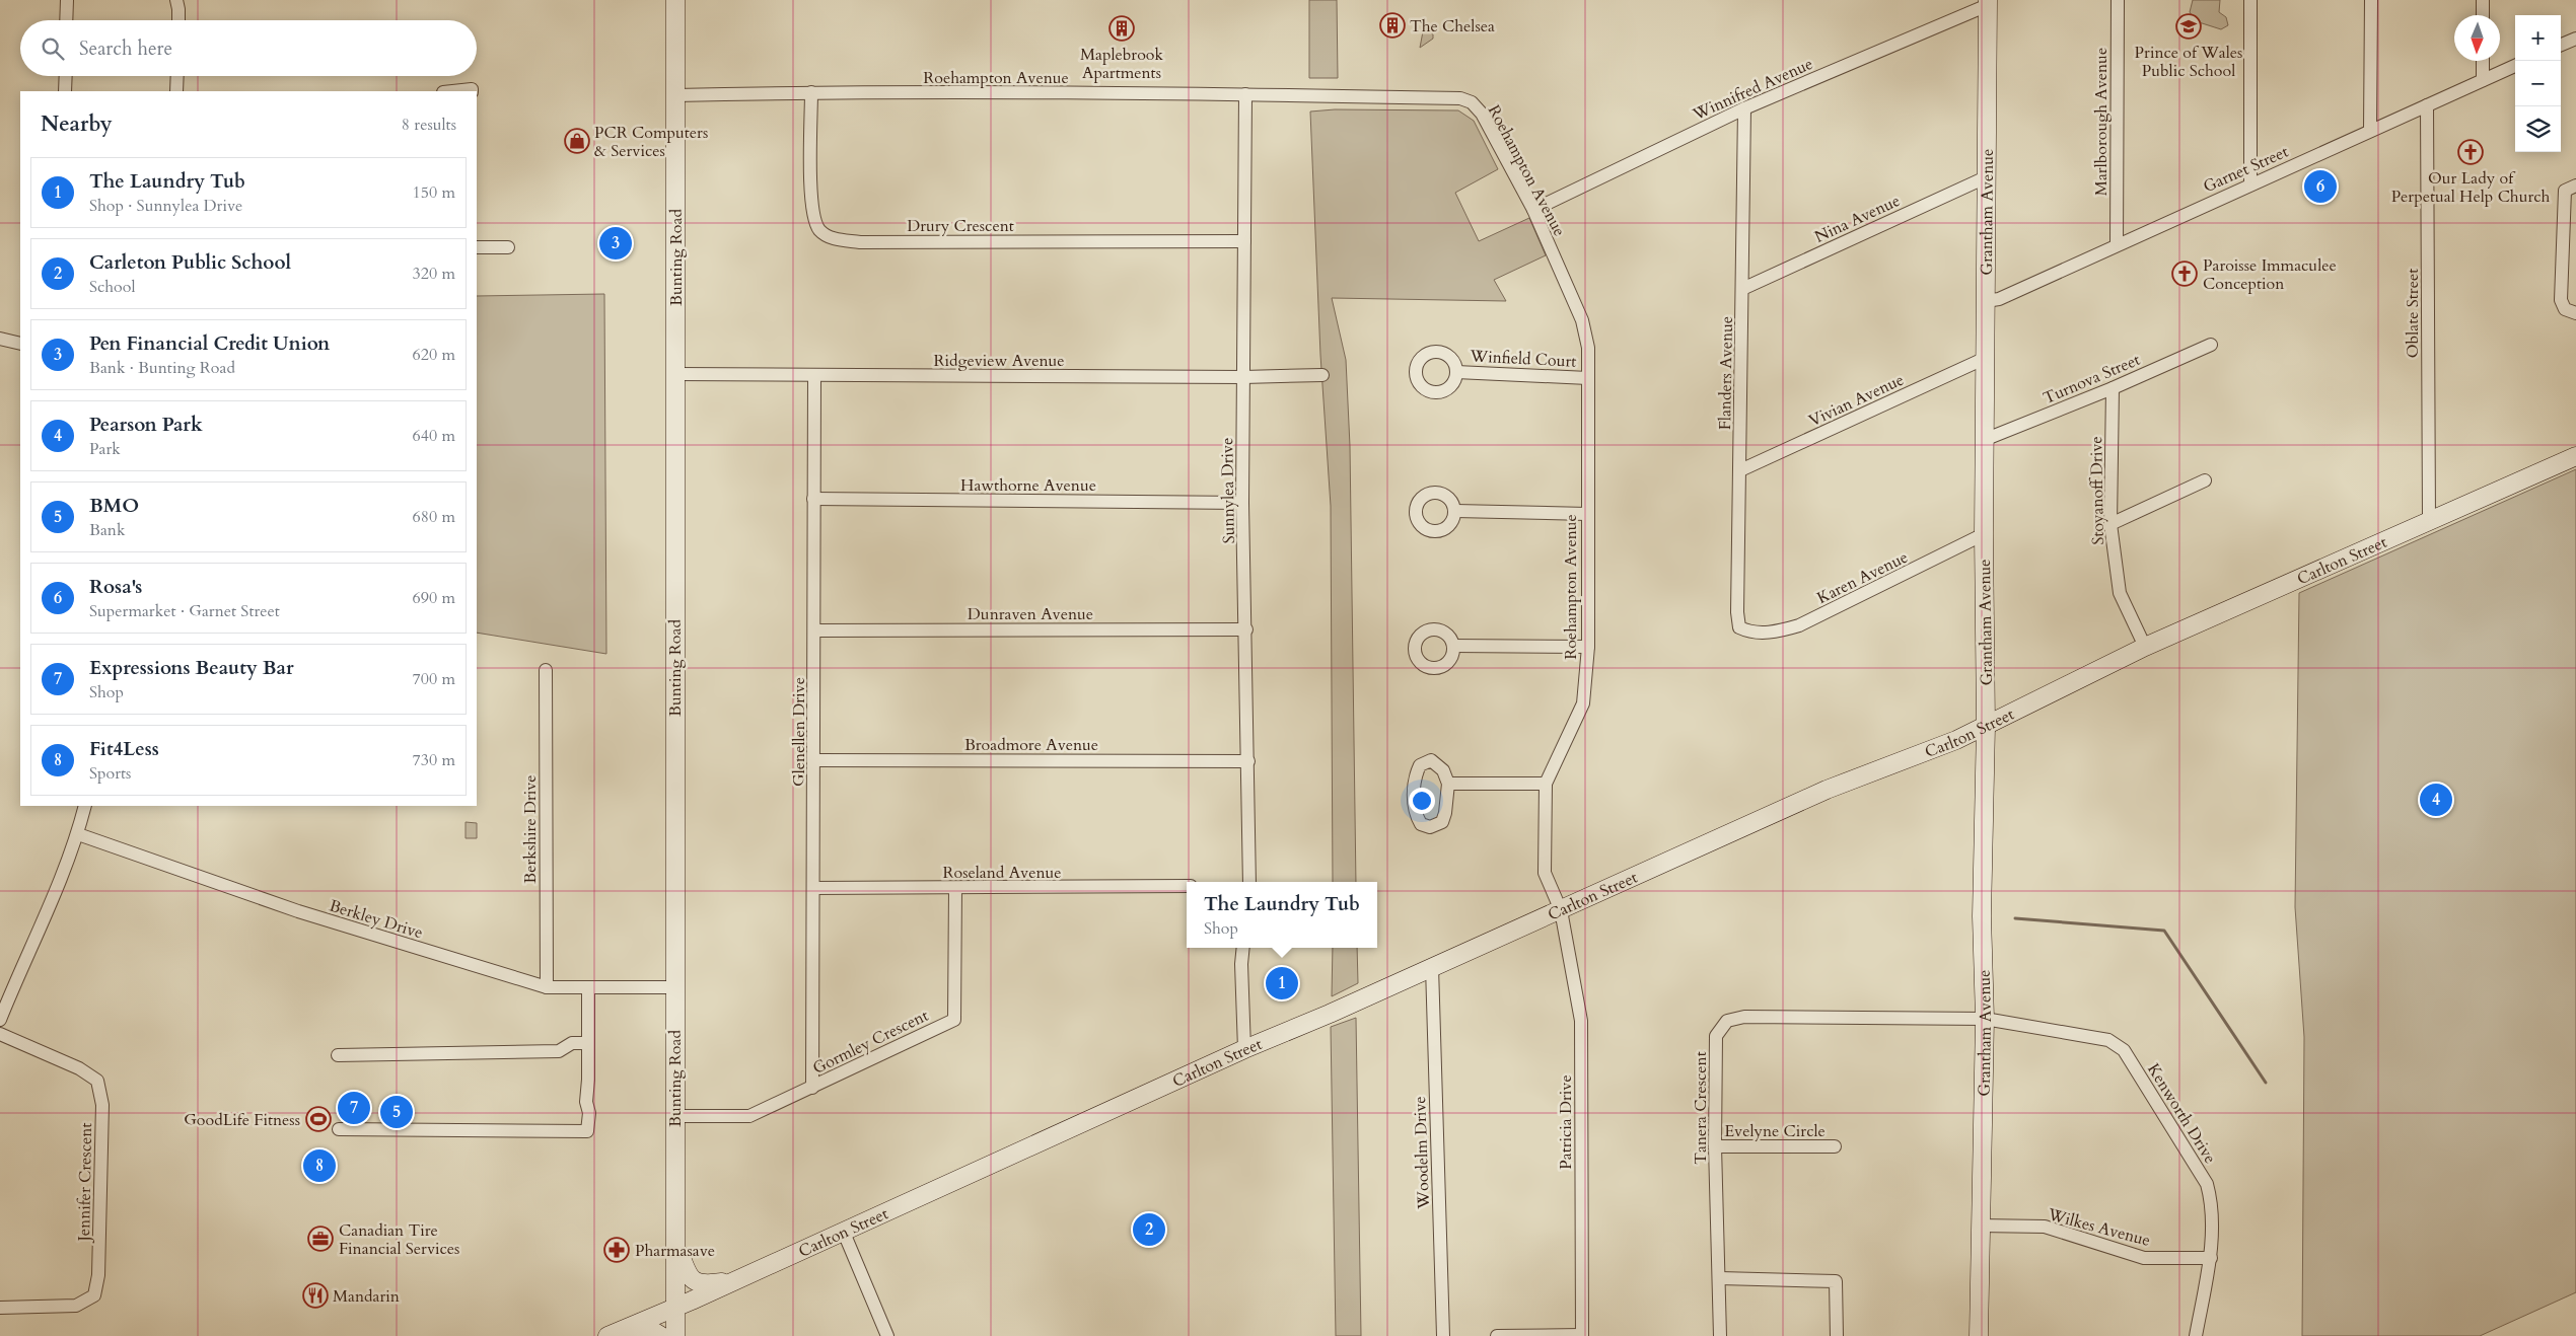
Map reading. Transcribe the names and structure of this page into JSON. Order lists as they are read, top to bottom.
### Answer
{
  "streets": {
    "main road": ["Grantham Avenue", "Bunting Road", "Carlton Street"],
    "street": [
      "Roehampton Avenue",
      "Winnifred Avenue",
      "Marlborough Avenue",
      "Garnet Street",
      "Nina Avenue",
      "Drury Crescent",
      "Oblate Street",
      "Winfield Court",
      "Ridgeview Avenue",
      "Flanders Avenue",
      "Turnova Street",
      "Vivian Avenue",
      "Hawthorne Avenue",
      "Sunnylea Drive",
      "Stoyanoff Drive",
      "Karen Avenue",
      "Dunraven Avenue",
      "Glenellen Drive",
      "Broadmore Avenue",
      "Berkshire Drive",
      "Roseland Avenue",
      "Berkley Drive",
      "Gormley Crescent",
      "Tanera Crescent",
      "Kenworth Drive",
      "Patricia Drive",
      "Evelyne Circle",
      "Woodelm Drive",
      "Jennifer Crescent",
      "Wilkes Avenue"
    ]
  },
  "crossings": [
    ["Roehampton Avenue", "Winnifred Avenue"],
    ["Roehampton Avenue", "Drury Crescent"],
    ["Roehampton Avenue", "Bunting Road"],
    ["Roehampton Avenue", "Winfield Court"],
    ["Roehampton Avenue", "Sunnylea Drive"],
    ["Roehampton Avenue", "Carlton Street"],
    ["Roehampton Avenue", "Patricia Drive"],
    ["Winnifred Avenue", "Grantham Avenue"],
    ["Winnifred Avenue", "Flanders Avenue"],
    ["Marlborough Avenue", "Garnet Street"],
    ["Garnet Street", "Grantham Avenue"],
    ["Garnet Street", "Oblate Street"],
    ["Grantham Avenue", "Nina Avenue"],
    ["Grantham Avenue", "Turnova Street"],
    ["Grantham Avenue", "Vivian Avenue"],
    ["Grantham Avenue", "Carlton Street"],
    ["Grantham Avenue", "Karen Avenue"],
    ["Grantham Avenue", "Tanera Crescent"],
    ["Grantham Avenue", "Kenworth Drive"],
    ["Grantham Avenue", "Wilkes Avenue"],
    ["Nina Avenue", "Flanders Avenue"],
    ["Drury Crescent", "Sunnylea Drive"],
    ["Bunting Road", "Ridgeview Avenue"],
    ["Bunting Road", "Carlton Street"],
    ["Bunting Road", "Berkley Drive"],
    ["Bunting Road", "Gormley Crescent"],
    ["Oblate Street", "Carlton Street"],
    ["Ridgeview Avenue", "Sunnylea Drive"],
    ["Ridgeview Avenue", "Glenellen Drive"],
    ["Flanders Avenue", "Vivian Avenue"],
    ["Flanders Avenue", "Karen Avenue"],
    ["Turnova Street", "Stoyanoff Drive"],
    ["Hawthorne Avenue", "Sunnylea Drive"],
    ["Hawthorne Avenue", "Glenellen Drive"],
    ["Sunnylea Drive", "Dunraven Avenue"],
    ["Sunnylea Drive", "Broadmore Avenue"],
    ["Stoyanoff Drive", "Carlton Street"],
    ["Carlton Street", "Patricia Drive"],
    ["Carlton Street", "Woodelm Drive"],
    ["Dunraven Avenue", "Glenellen Drive"],
    ["Glenellen Drive", "Broadmore Avenue"],
    ["Glenellen Drive", "Roseland Avenue"],
    ["Glenellen Drive", "Gormley Crescent"],
    ["Berkshire Drive", "Berkley Drive"],
    ["Roseland Avenue", "Gormley Crescent"],
    ["Tanera Crescent", "Kenworth Drive"],
    ["Tanera Crescent", "Evelyne Circle"],
    ["Kenworth Drive", "Wilkes Avenue"]
  ],
  "places": {
    "building": ["The Chelsea", "Maplebrook Apartments"],
    "school or university": ["Prince of Wales Public School"],
    "shop": ["PCR Computers & Services"],
    "church": ["Our Lady of Perpetual Help Church", "Paroisse Immaculee Conception"],
    "sports": ["GoodLife Fitness"],
    "office": ["Canadian Tire Financial Services"],
    "pharmacy": ["Pharmasave"],
    "restaurant": ["Mandarin"]
  },
  "north": "bottom",
  "page": {
    "map_buttons": ["+", "−"],
    "search": "Search here",
    "heading": ["Nearby", "8 results"],
    "list": [
      {
        "mark": "1",
        "name": "The Laundry Tub",
        "note": "Shop · Sunnylea Drive",
        "value": "150 m"
      },
      {
        "mark": "2",
        "name": "Carleton Public School",
        "note": "School",
        "value": "320 m"
      },
      {
        "mark": "3",
        "name": "Pen Financial Credit Union",
        "note": "Bank · Bunting Road",
        "value": "620 m"
      },
      {
        "mark": "4",
        "name": "Pearson Park",
        "note": "Park",
        "value": "640 m"
      },
      {
        "mark": "5",
        "name": "BMO",
        "note": "Bank",
        "value": "680 m"
      },
      {
        "mark": "6",
        "name": "Rosa's",
        "note": "Supermarket · Garnet Street",
        "value": "690 m"
      },
      {
        "mark": "7",
        "name": "Expressions Beauty Bar",
        "note": "Shop",
        "value": "700 m"
      },
      {
        "mark": "8",
        "name": "Fit4Less",
        "note": "Sports",
        "value": "730 m"
      }
    ],
    "pins": [
      "6",
      "3",
      "4",
      "1",
      "7",
      "5",
      "8",
      "2"
    ],
    "popup": ["The Laundry Tub", "Shop"]
  }
}
